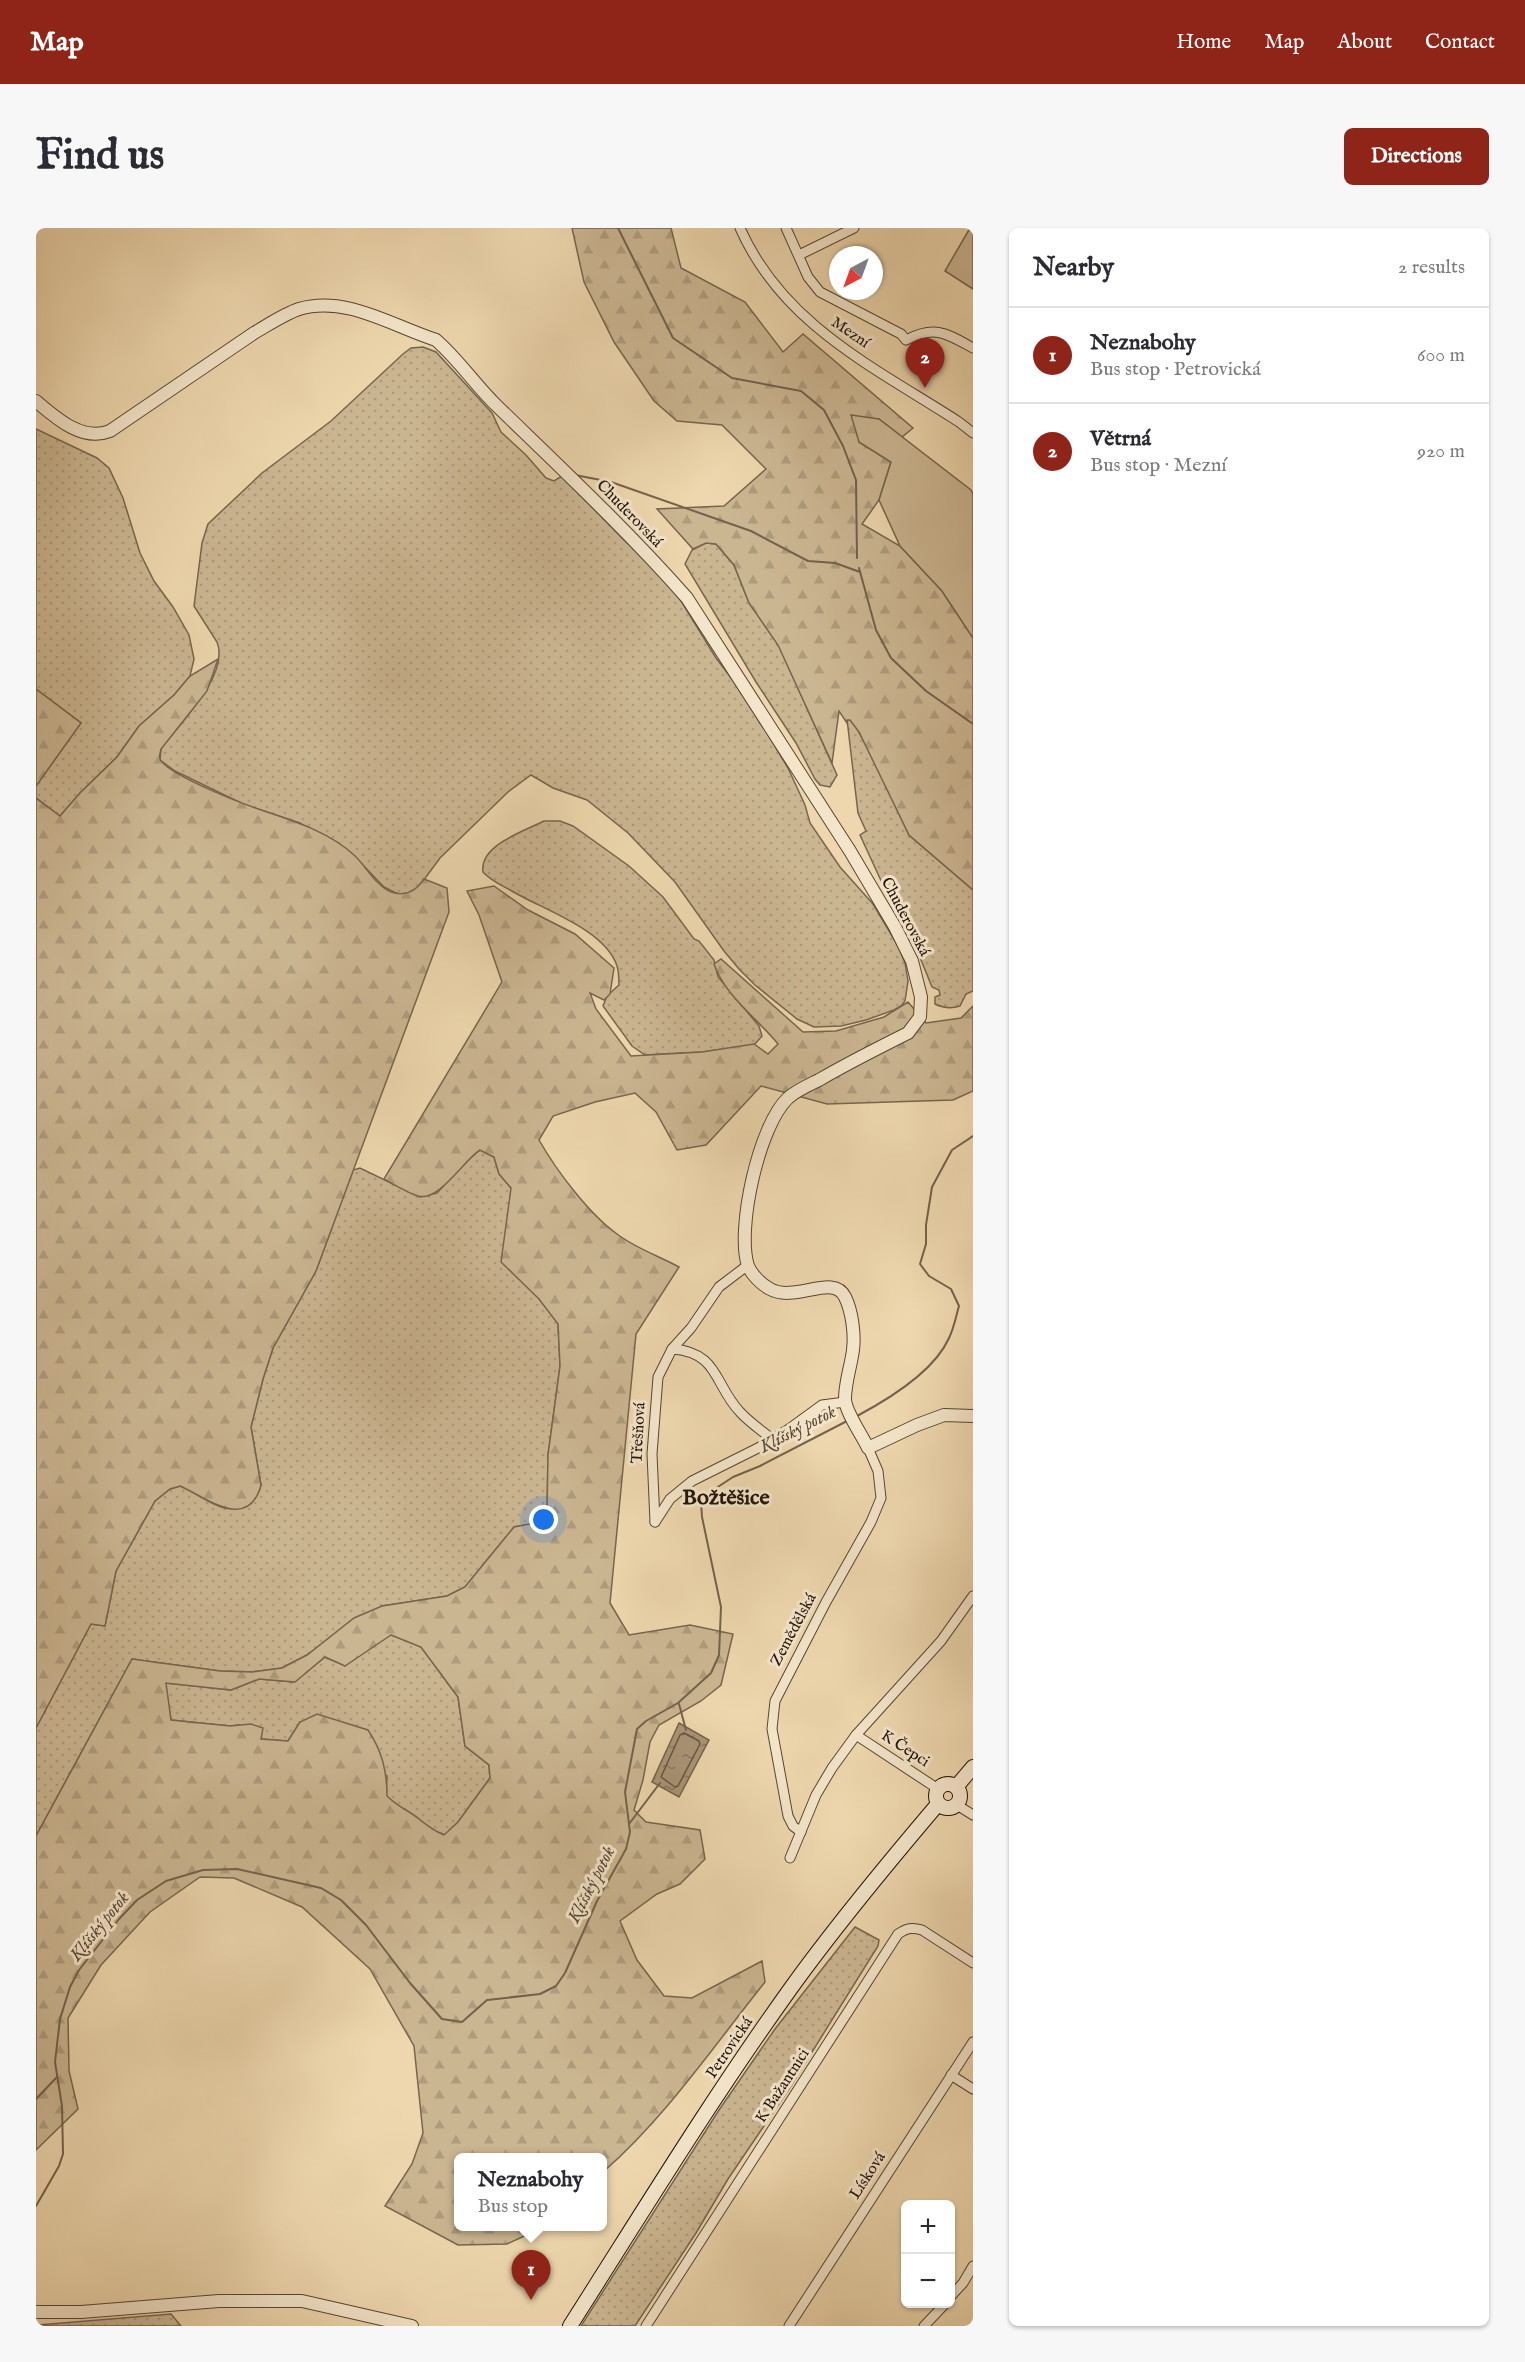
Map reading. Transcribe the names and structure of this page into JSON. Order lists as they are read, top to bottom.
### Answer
{
  "streets": {
    "main road": ["Petrovická"],
    "street": [
      "Mezní",
      "Chuderovská",
      "Třešňová",
      "Zemědělská",
      "K Čepci",
      "K Bažantnici",
      "Lísková"
    ]
  },
  "crossings": [
    ["Chuderovská", "Třešňová"],
    ["K Čepci", "Petrovická"]
  ],
  "districts": ["Božtěšice"],
  "water": ["Klíšský potok"],
  "north": "bottom left",
  "page": {
    "header": "Map",
    "nav": [
      "Home",
      "Map",
      "About",
      "Contact"
    ],
    "buttons": "Directions",
    "title": "Find us",
    "heading": ["Nearby", "2 results"],
    "list": [
      {
        "mark": "1",
        "name": "Neznabohy",
        "note": "Bus stop · Petrovická",
        "value": "600 m"
      },
      {
        "mark": "2",
        "name": "Větrná",
        "note": "Bus stop · Mezní",
        "value": "920 m"
      }
    ],
    "pins": ["2", "1"],
    "popup": ["Neznabohy", "Bus stop"],
    "map_buttons": ["+", "−"]
  }
}
